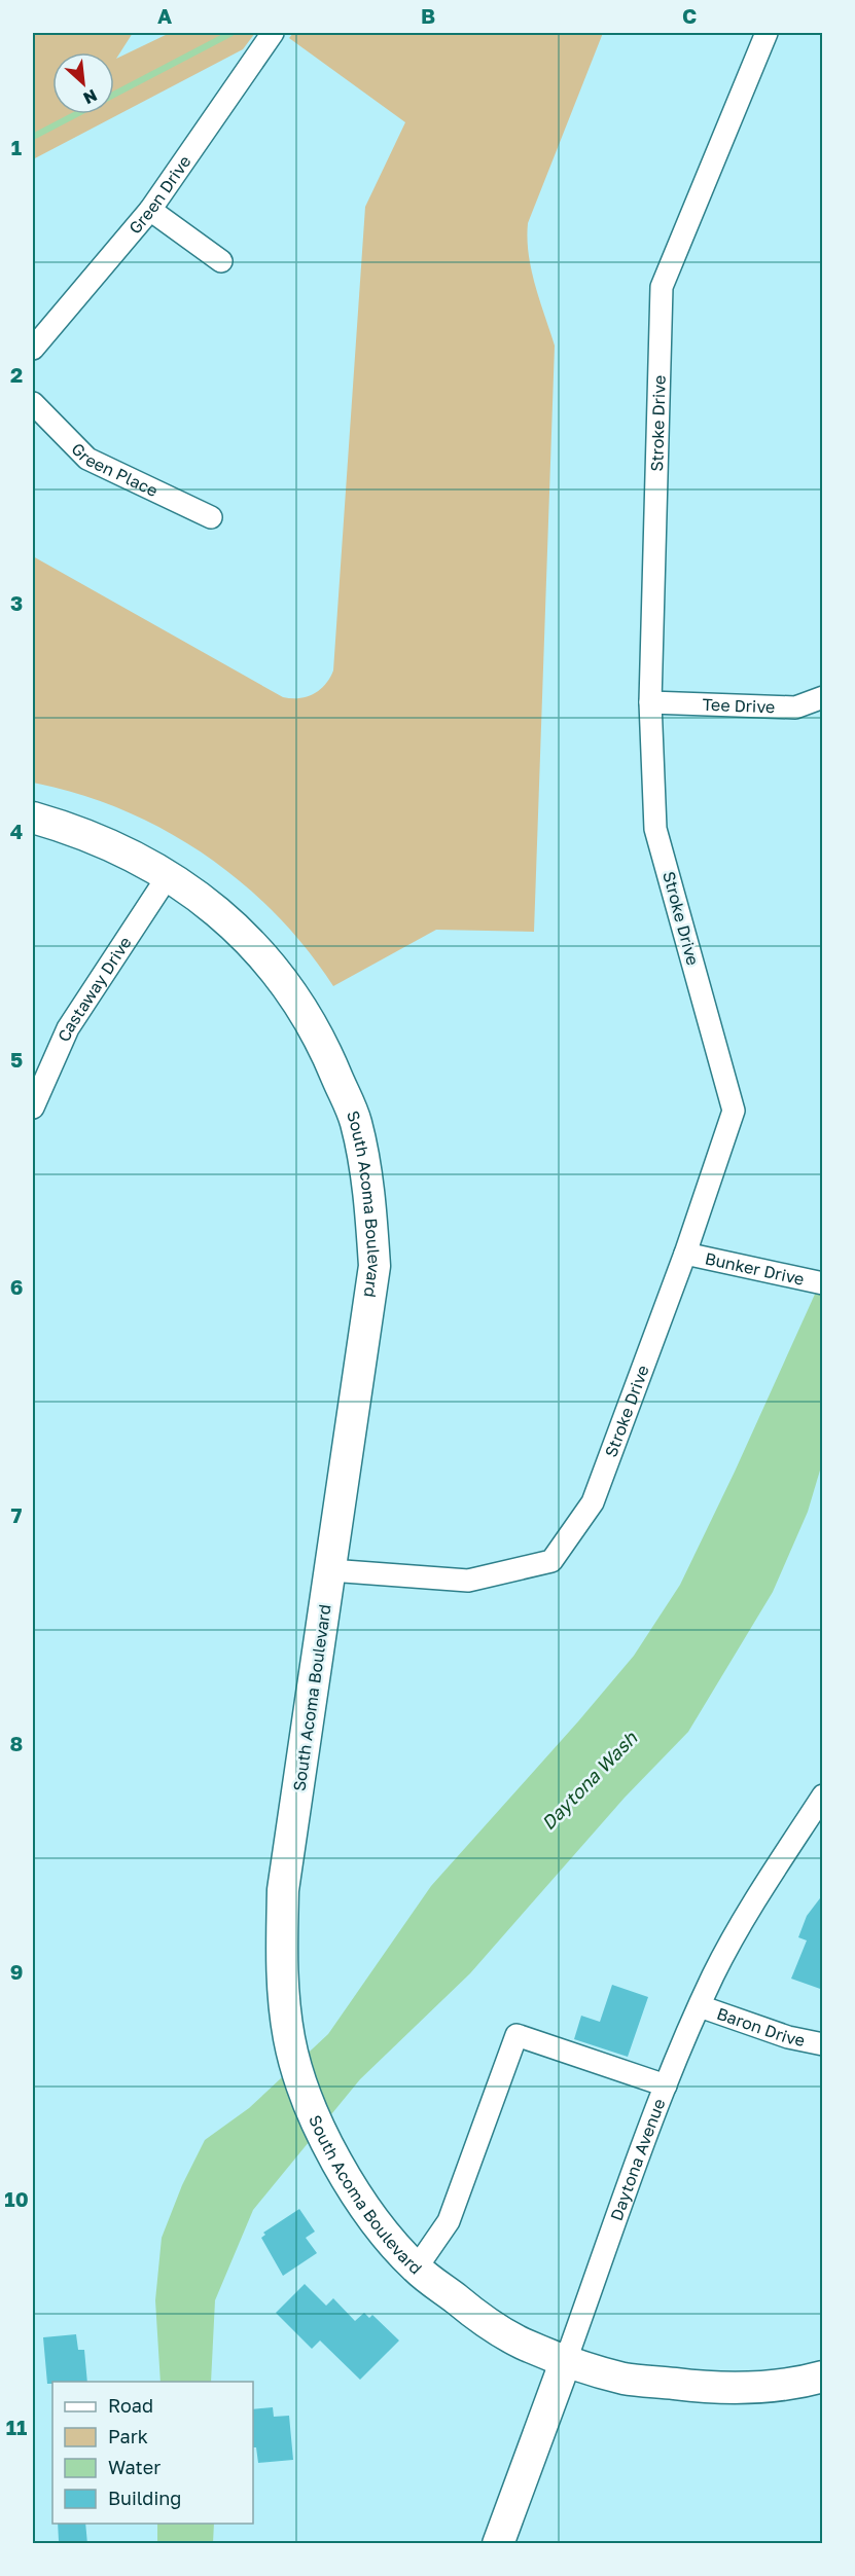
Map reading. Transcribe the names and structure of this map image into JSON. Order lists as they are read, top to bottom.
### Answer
{
  "streets": {
    "main road": ["South Acoma Boulevard", "Daytona Avenue"],
    "street": [
      "Green Drive",
      "Stroke Drive",
      "Green Place",
      "Tee Drive",
      "Castaway Drive",
      "Bunker Drive",
      "Baron Drive"
    ]
  },
  "crossings": [
    ["Stroke Drive", "Tee Drive"],
    ["Stroke Drive", "South Acoma Boulevard"],
    ["Stroke Drive", "Bunker Drive"],
    ["Castaway Drive", "South Acoma Boulevard"],
    ["South Acoma Boulevard", "Daytona Avenue"],
    ["Baron Drive", "Daytona Avenue"]
  ],
  "water": ["Daytona Wash"],
  "legend": [
    "Road",
    "Park",
    "Water",
    "Building"
  ],
  "north": "bottom right",
  "grid": {
    "columns": ["A", "B", "C"],
    "rows": [
      "1",
      "2",
      "3",
      "4",
      "5",
      "6",
      "7",
      "8",
      "9",
      "10",
      "11"
    ]
  }
}
